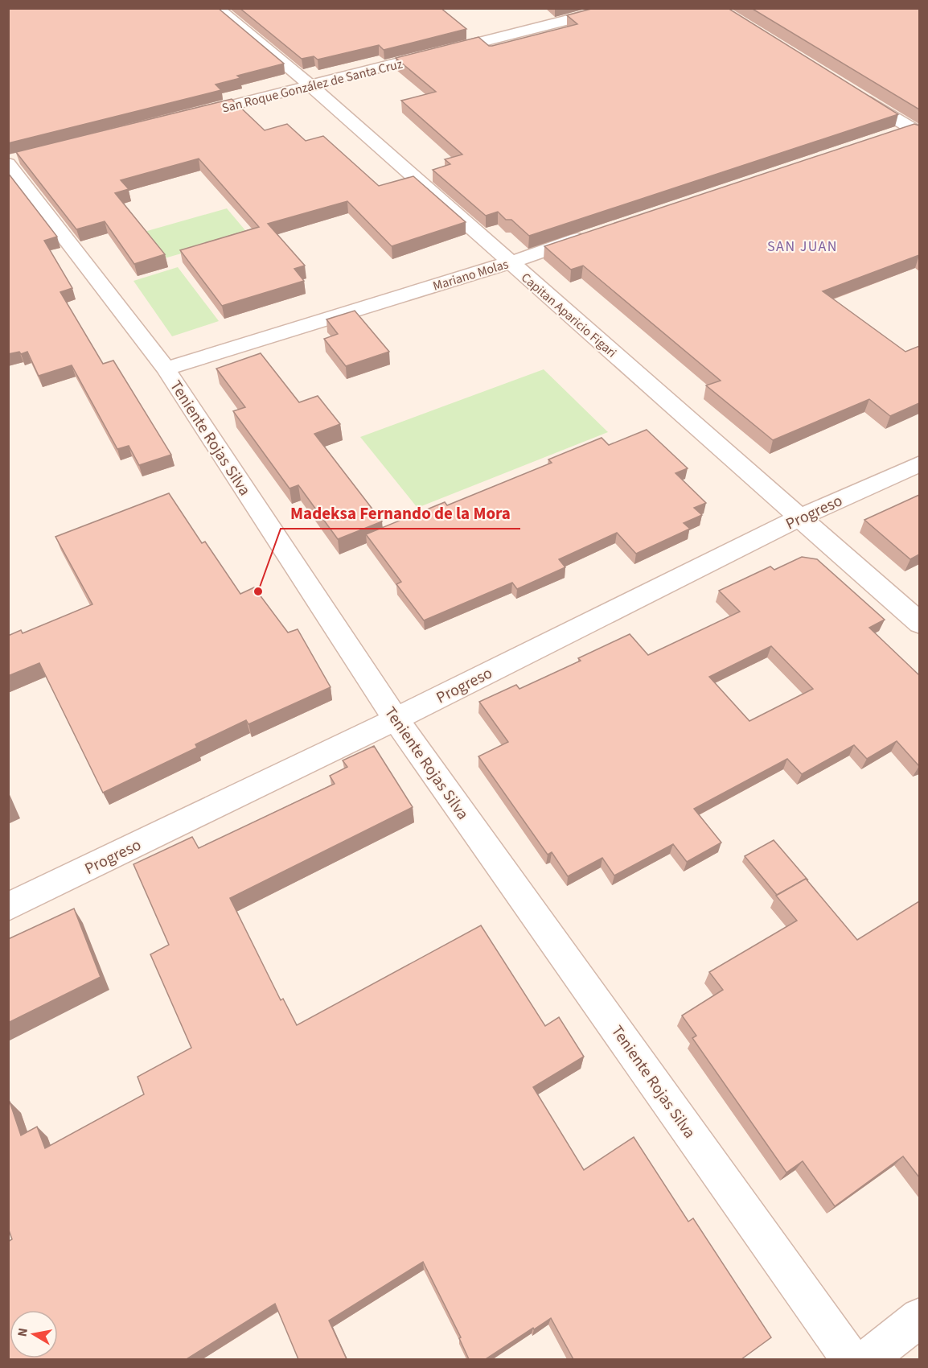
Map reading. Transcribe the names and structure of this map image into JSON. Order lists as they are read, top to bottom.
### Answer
{
  "streets": {
    "street": [
      "San Roque González de Santa Cruz",
      "Mariano Molas",
      "Capitan Aparicio Figari",
      "Teniente Rojas Silva",
      "Progreso"
    ]
  },
  "crossings": [
    ["San Roque González de Santa Cruz", "Capitan Aparicio Figari"],
    ["Mariano Molas", "Capitan Aparicio Figari"],
    ["Mariano Molas", "Teniente Rojas Silva"],
    ["Capitan Aparicio Figari", "Progreso"],
    ["Teniente Rojas Silva", "Progreso"]
  ],
  "districts": ["SAN JUAN"],
  "places": ["Madeksa Fernando de la Mora"],
  "north": "left"
}
